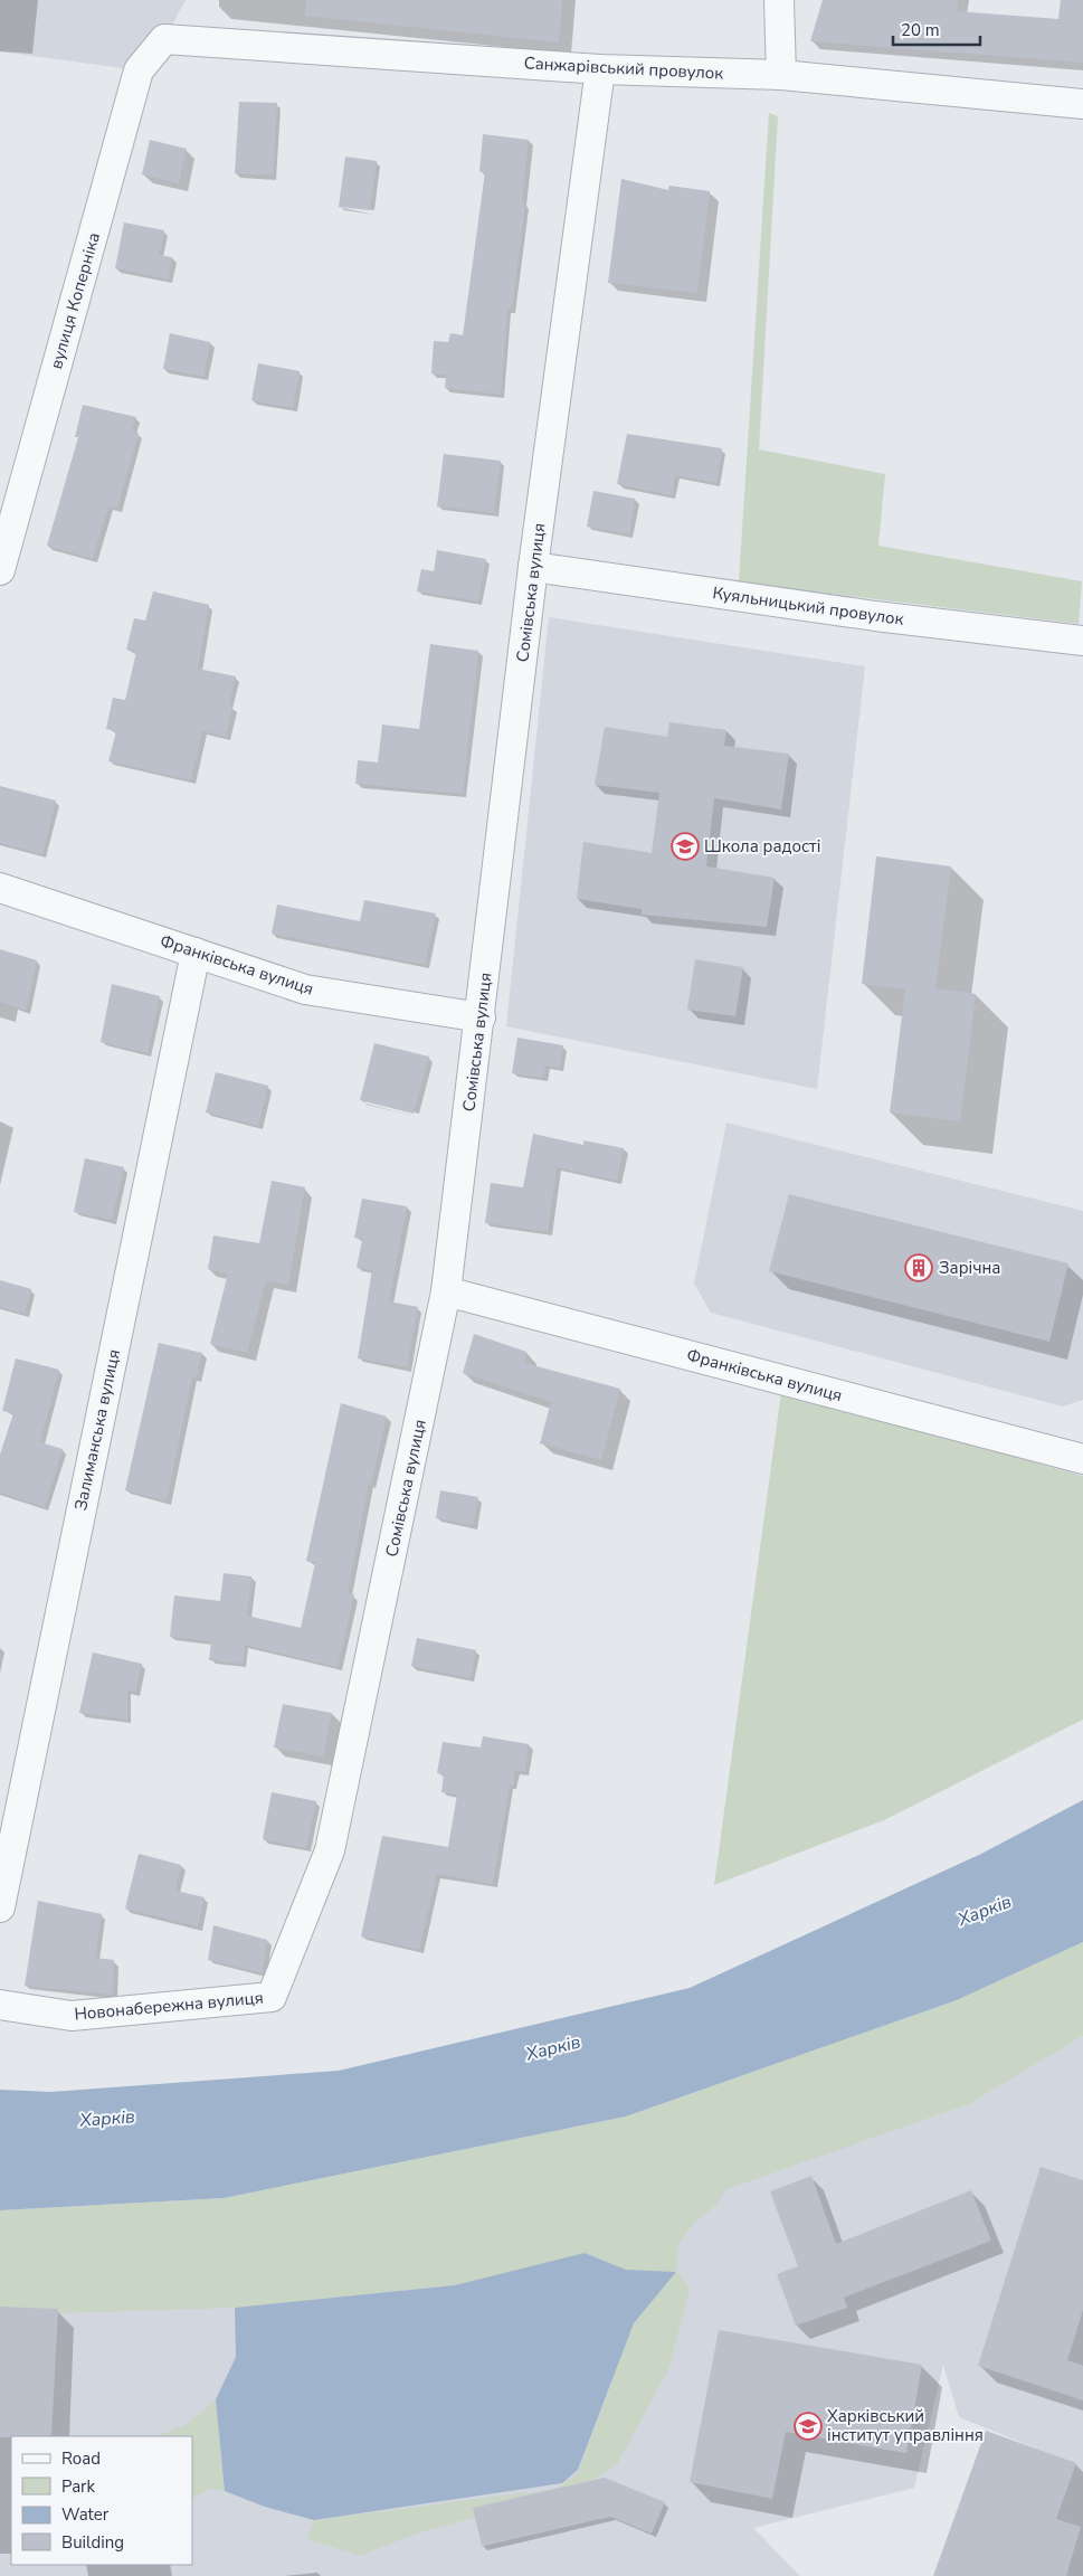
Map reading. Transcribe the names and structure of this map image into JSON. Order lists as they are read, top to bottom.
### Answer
{
  "streets": {
    "street": [
      "Санжарівський провулок",
      "вулиця Коперніка",
      "Сомівська вулиця",
      "Куяльницький провулок",
      "Франківська вулиця",
      "Залиманська вулиця",
      "Новонабережна вулиця"
    ]
  },
  "crossings": [
    ["Санжарівський провулок", "вулиця Коперніка"],
    ["Санжарівський провулок", "Сомівська вулиця"],
    ["Сомівська вулиця", "Куяльницький провулок"],
    ["Сомівська вулиця", "Франківська вулиця"],
    ["Сомівська вулиця", "Новонабережна вулиця"],
    ["Франківська вулиця", "Залиманська вулиця"]
  ],
  "water": ["Харків"],
  "places": {
    "school or university": ["Школа радості", "Харківський інститут управління"],
    "building": ["Зарічна"]
  },
  "legend": [
    "Road",
    "Park",
    "Water",
    "Building"
  ],
  "scale_bar": "20 m"
}
